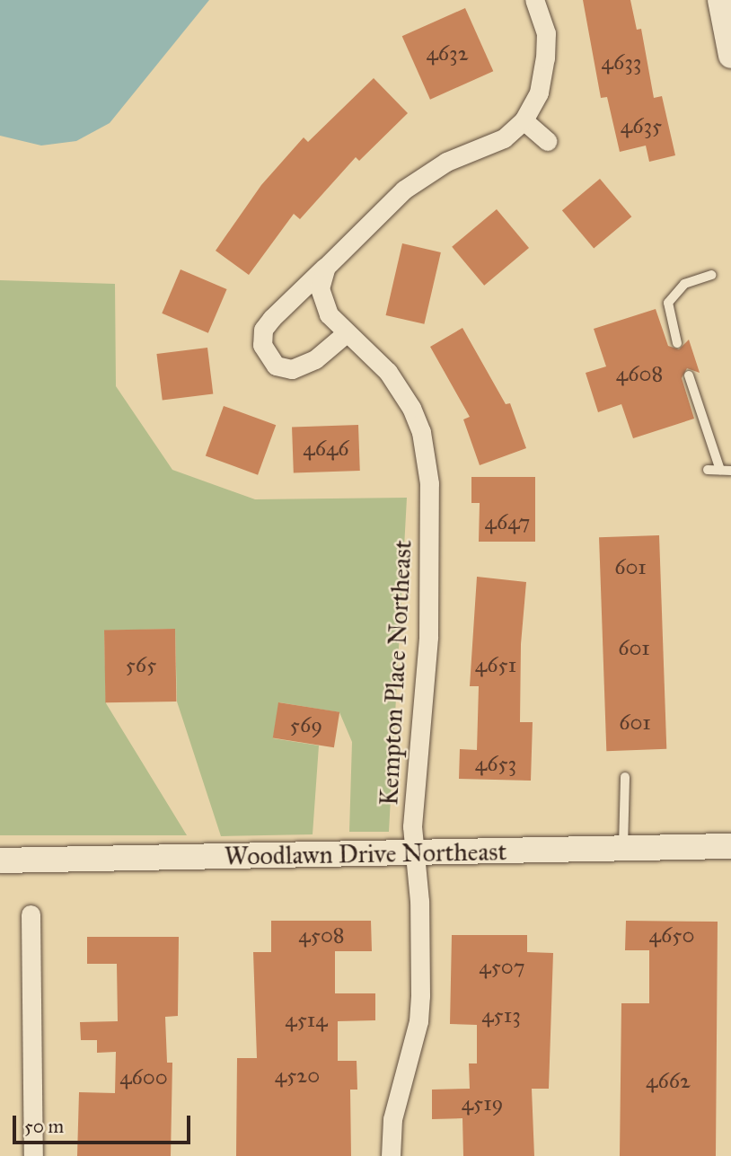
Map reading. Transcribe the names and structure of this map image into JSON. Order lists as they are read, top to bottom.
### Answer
{
  "streets": {
    "street": ["Kempton Place Northeast", "Woodlawn Drive Northeast"]
  },
  "crossings": [
    ["Kempton Place Northeast", "Woodlawn Drive Northeast"]
  ],
  "house_numbers": [
    "4632",
    "4633",
    "4635",
    "4608",
    "4646",
    "4647",
    "601",
    "601",
    "565",
    "4651",
    "601",
    "569",
    "4653",
    "4508",
    "4650",
    "4507",
    "4513",
    "4514",
    "4520",
    "4600",
    "4662",
    "4519"
  ],
  "scale_bar": "50 m"
}
